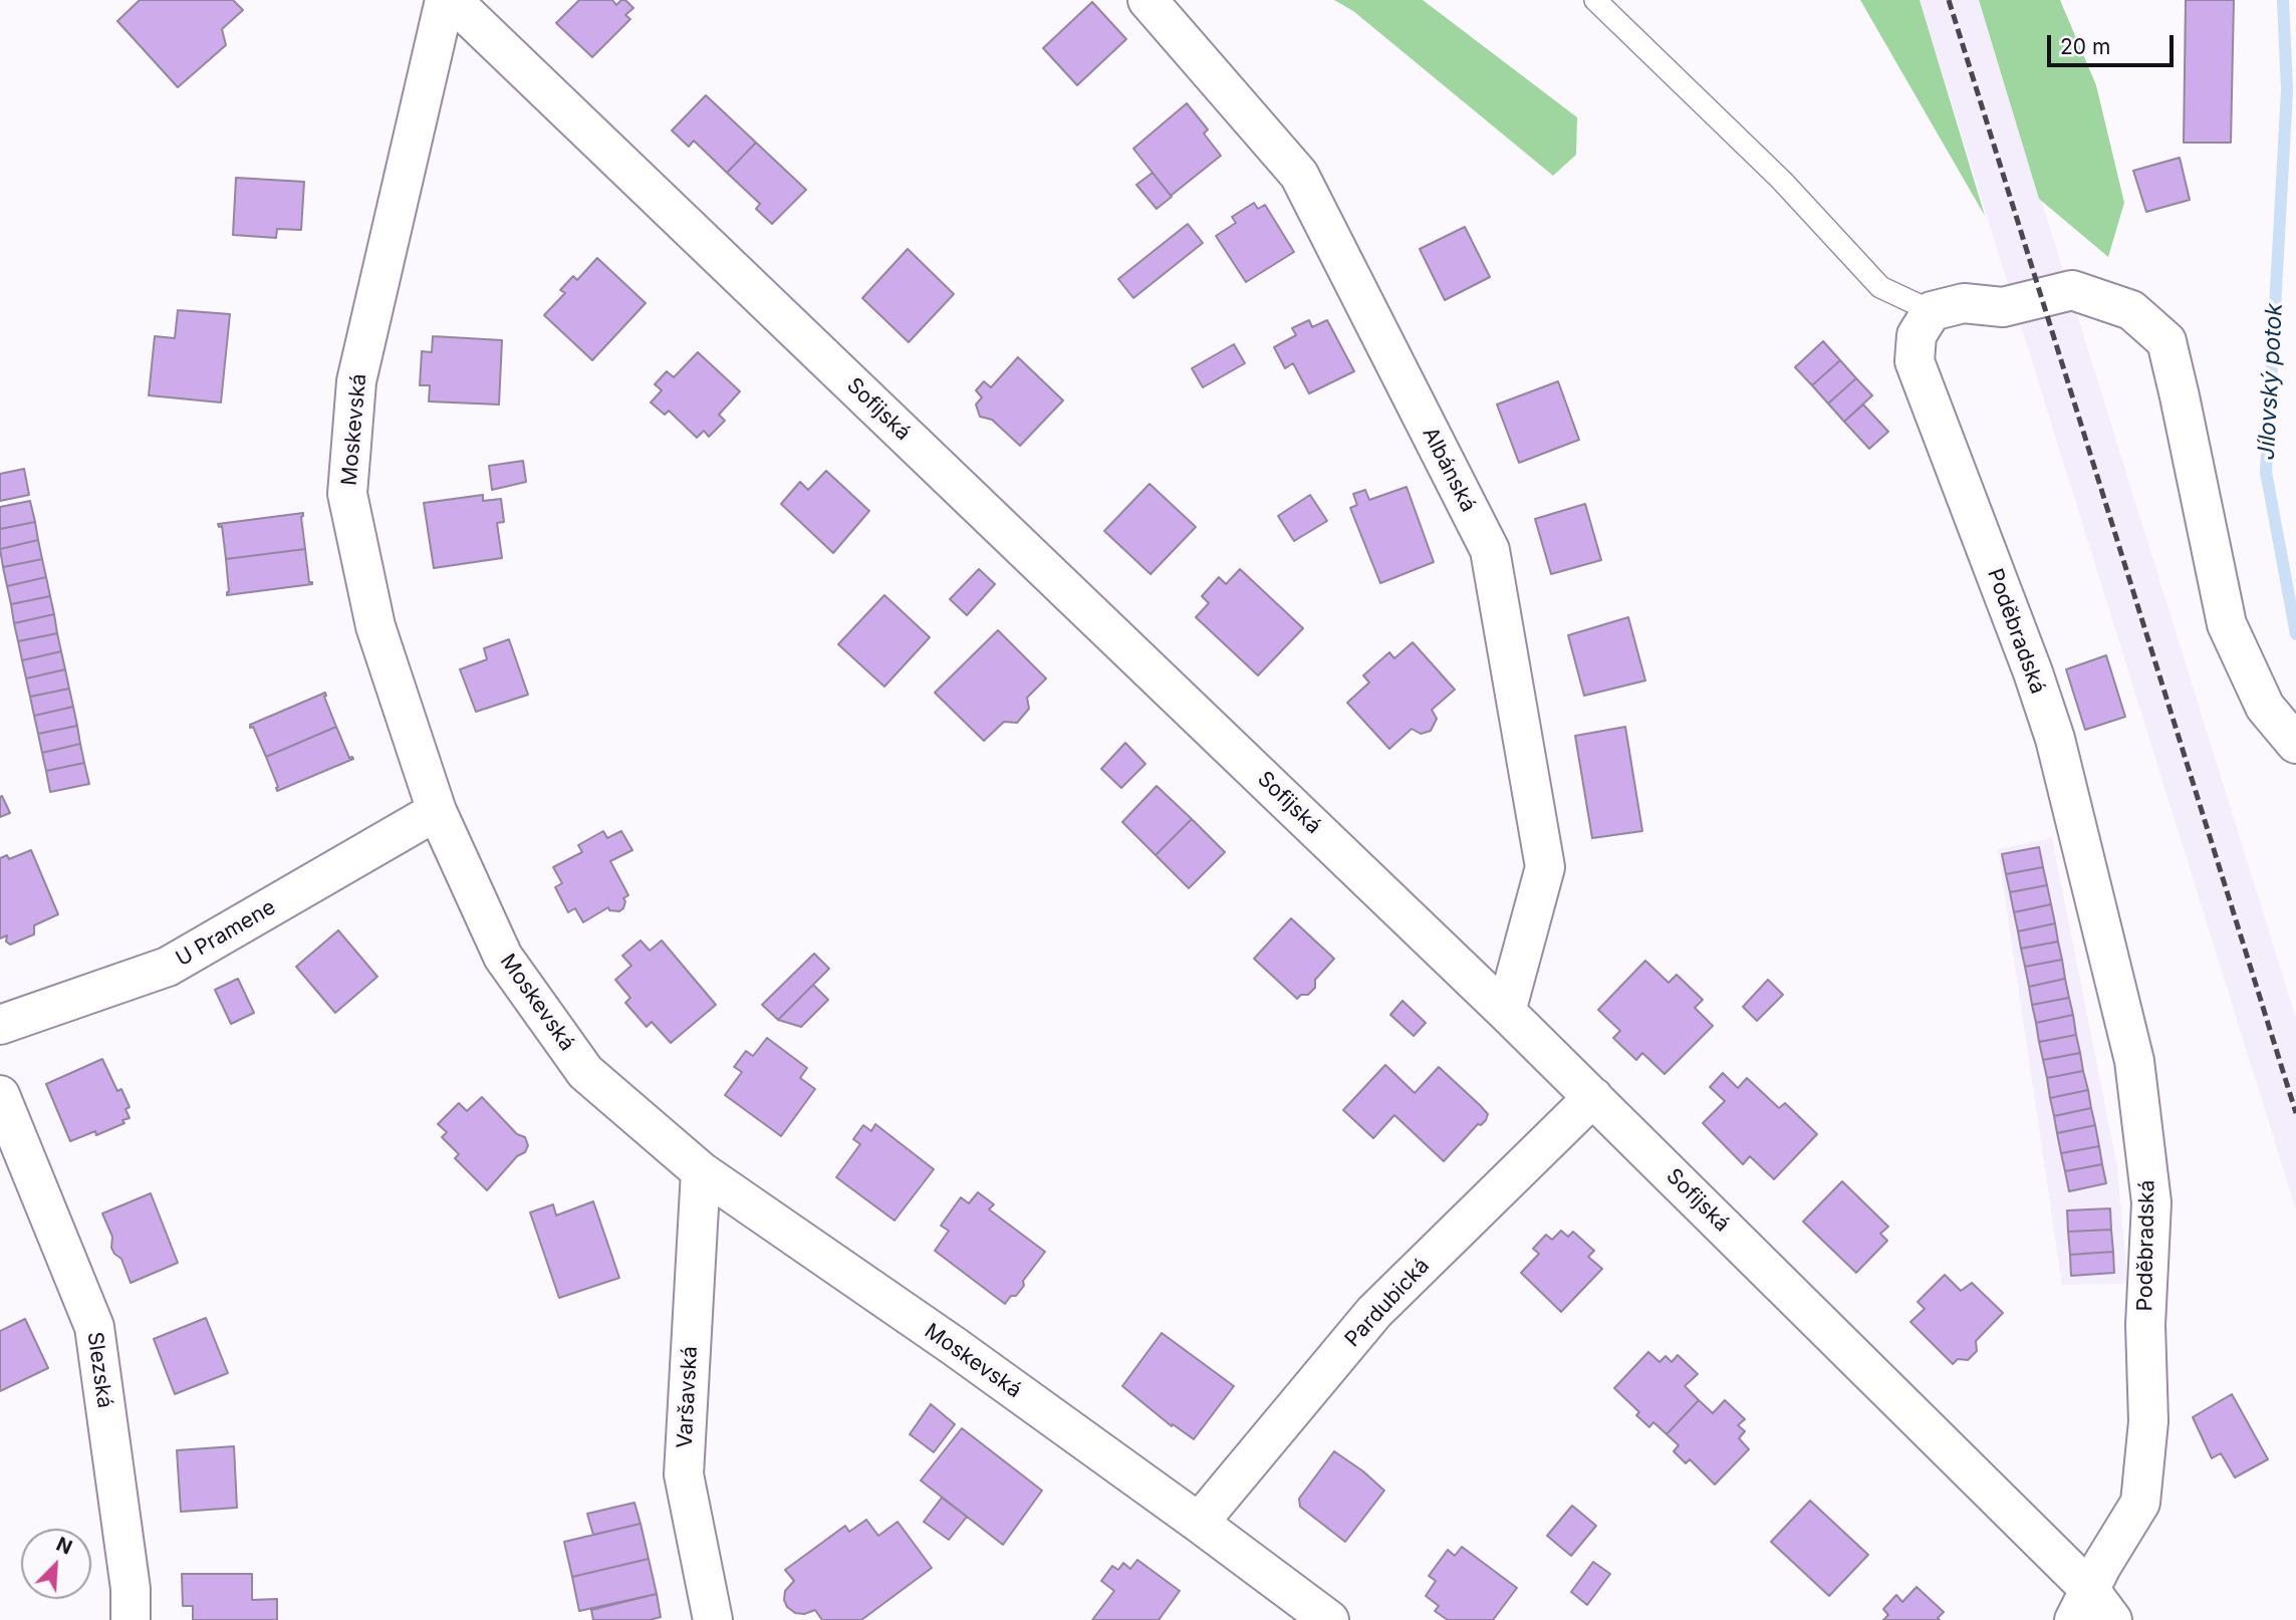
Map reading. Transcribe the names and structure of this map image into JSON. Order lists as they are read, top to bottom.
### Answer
{
  "streets": {
    "street": [
      "Sofijská",
      "Moskevská",
      "Albánská",
      "Poděbradská",
      "U Pramene",
      "Pardubická",
      "Slezská",
      "Varšavská"
    ]
  },
  "crossings": [
    ["Sofijská", "Albánská"],
    ["Sofijská", "Poděbradská"],
    ["Sofijská", "Pardubická"],
    ["Moskevská", "U Pramene"],
    ["Moskevská", "Pardubická"],
    ["Moskevská", "Varšavská"]
  ],
  "water": ["Jílovský potok"],
  "scale_bar": "20 m",
  "north": "top right"
}
